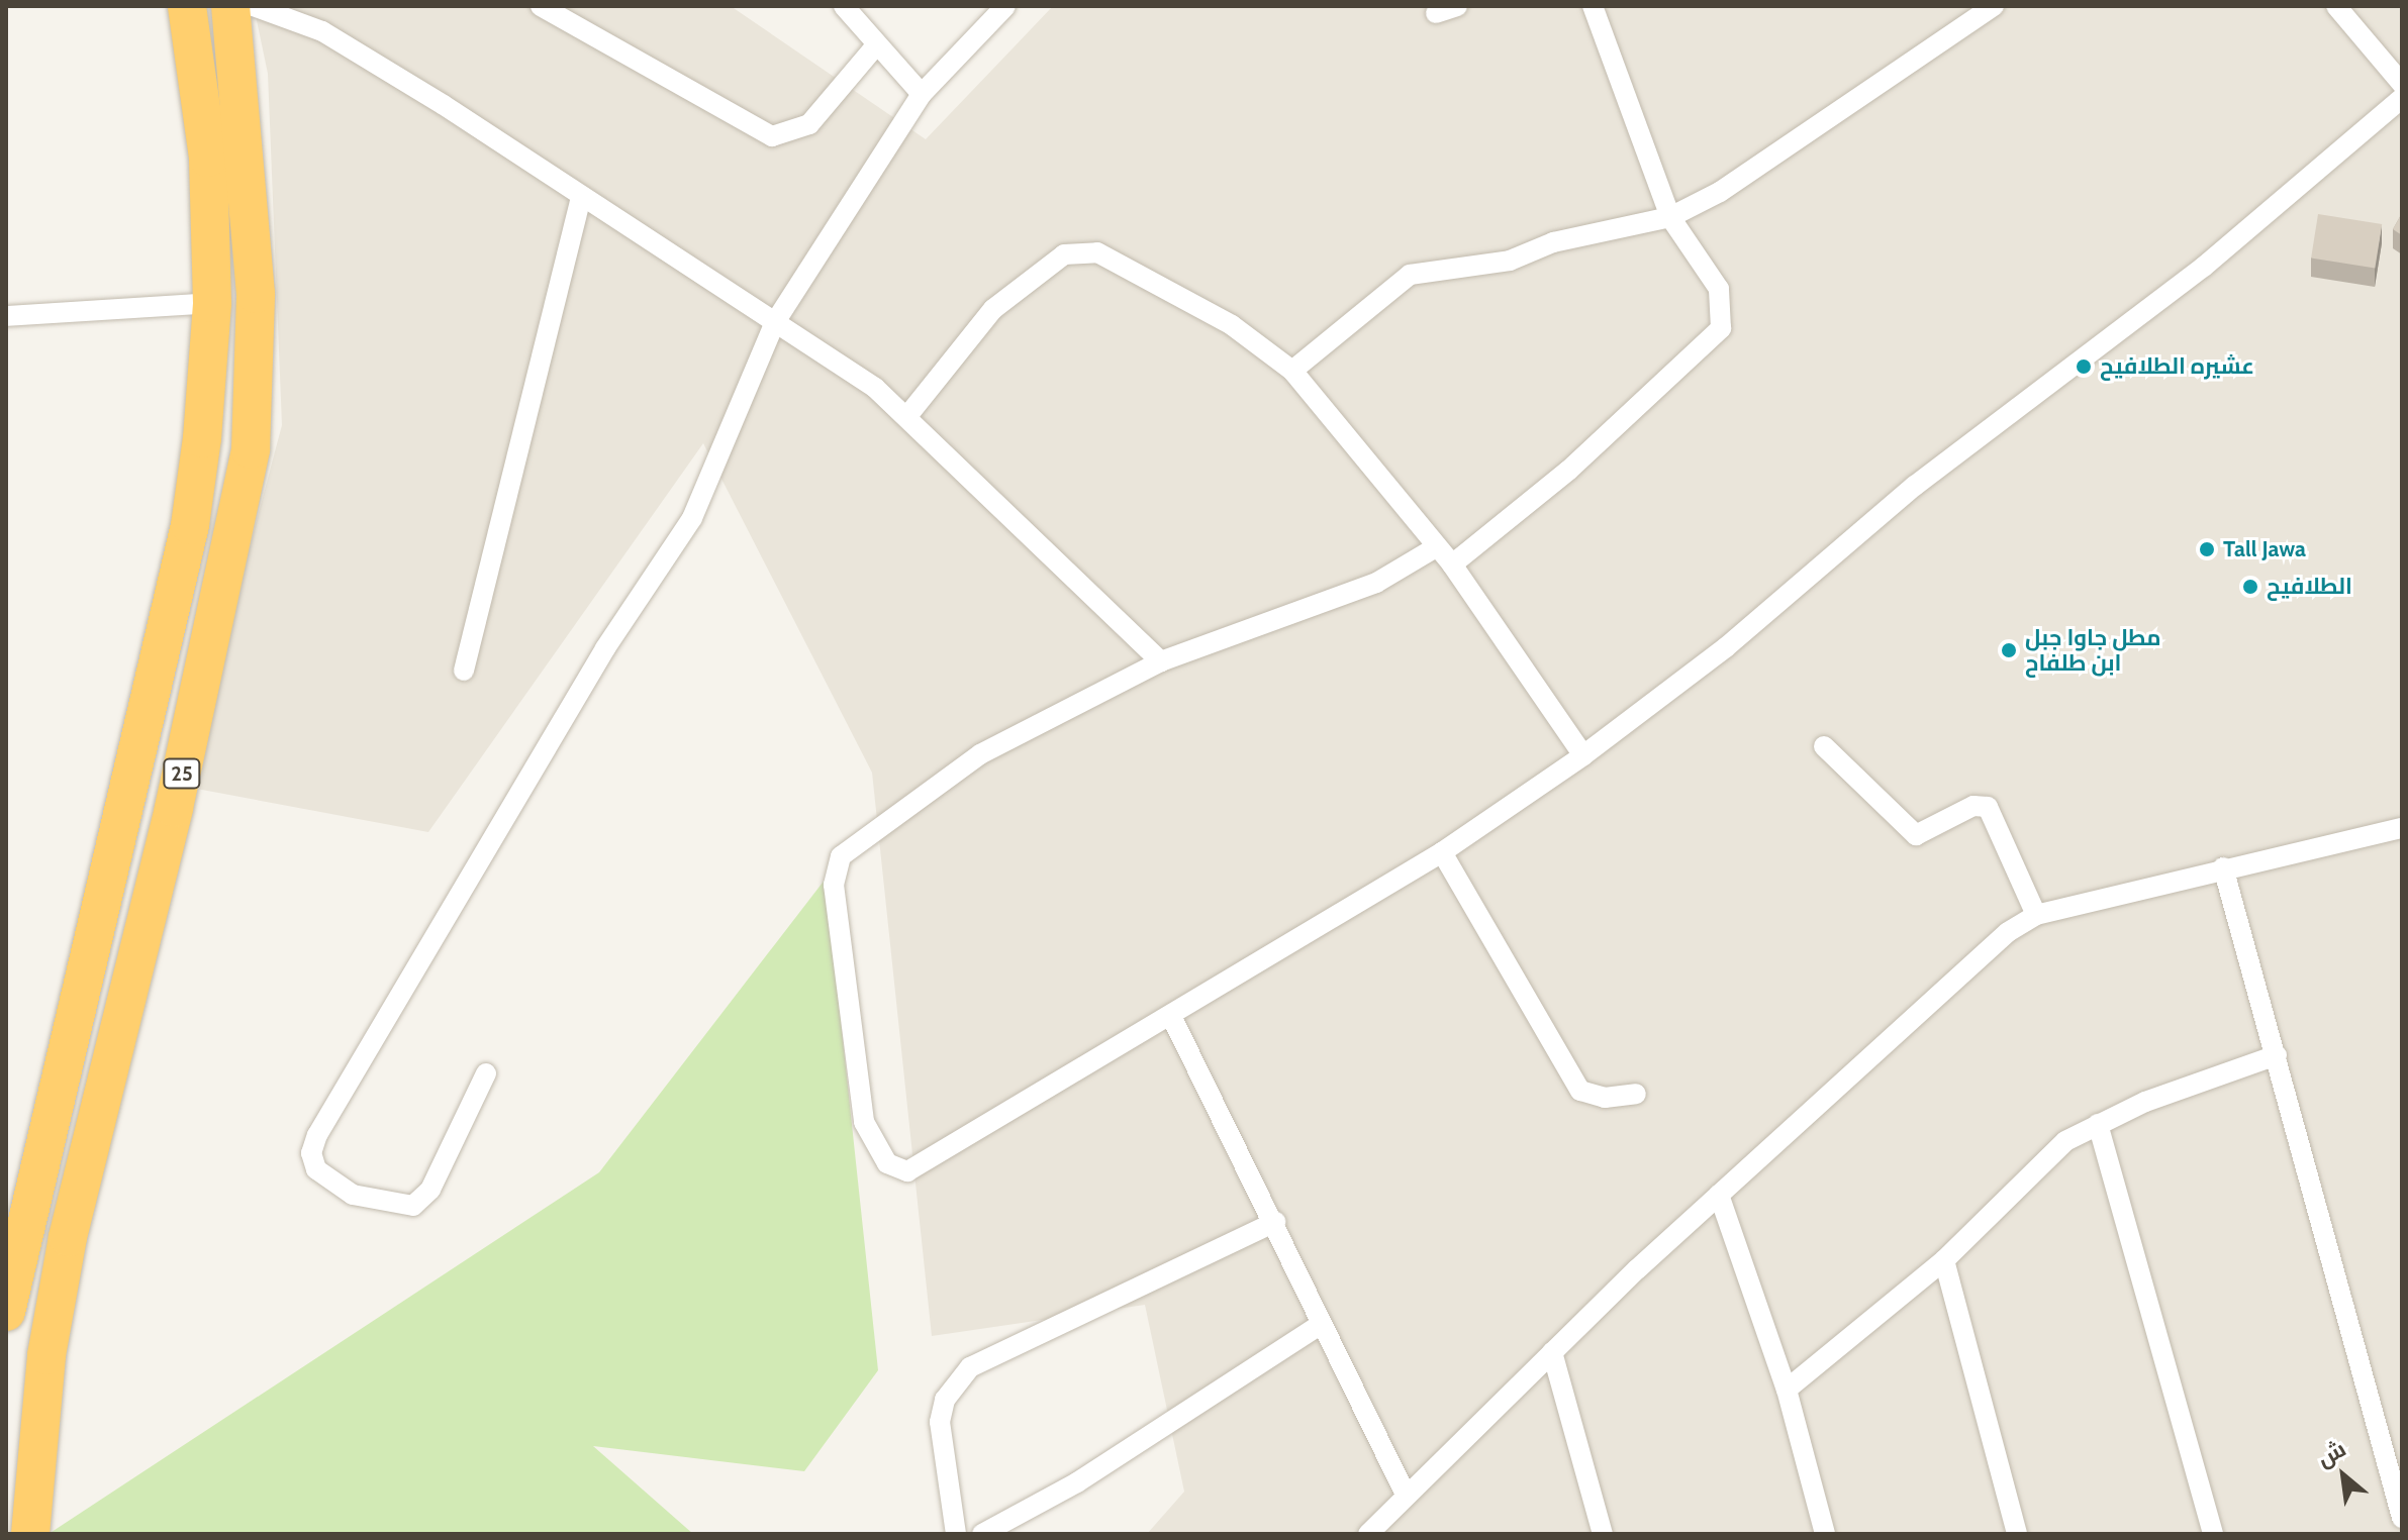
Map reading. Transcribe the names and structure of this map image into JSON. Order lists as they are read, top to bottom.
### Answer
{
  "streets": {
    "highway": ["25"]
  },
  "places": [
    "عشيره الطلافيح",
    "Tall Jawa",
    "الطلافيح",
    "مطل جاوا جبل ابن طلفاح"
  ],
  "north": "top left"
}
